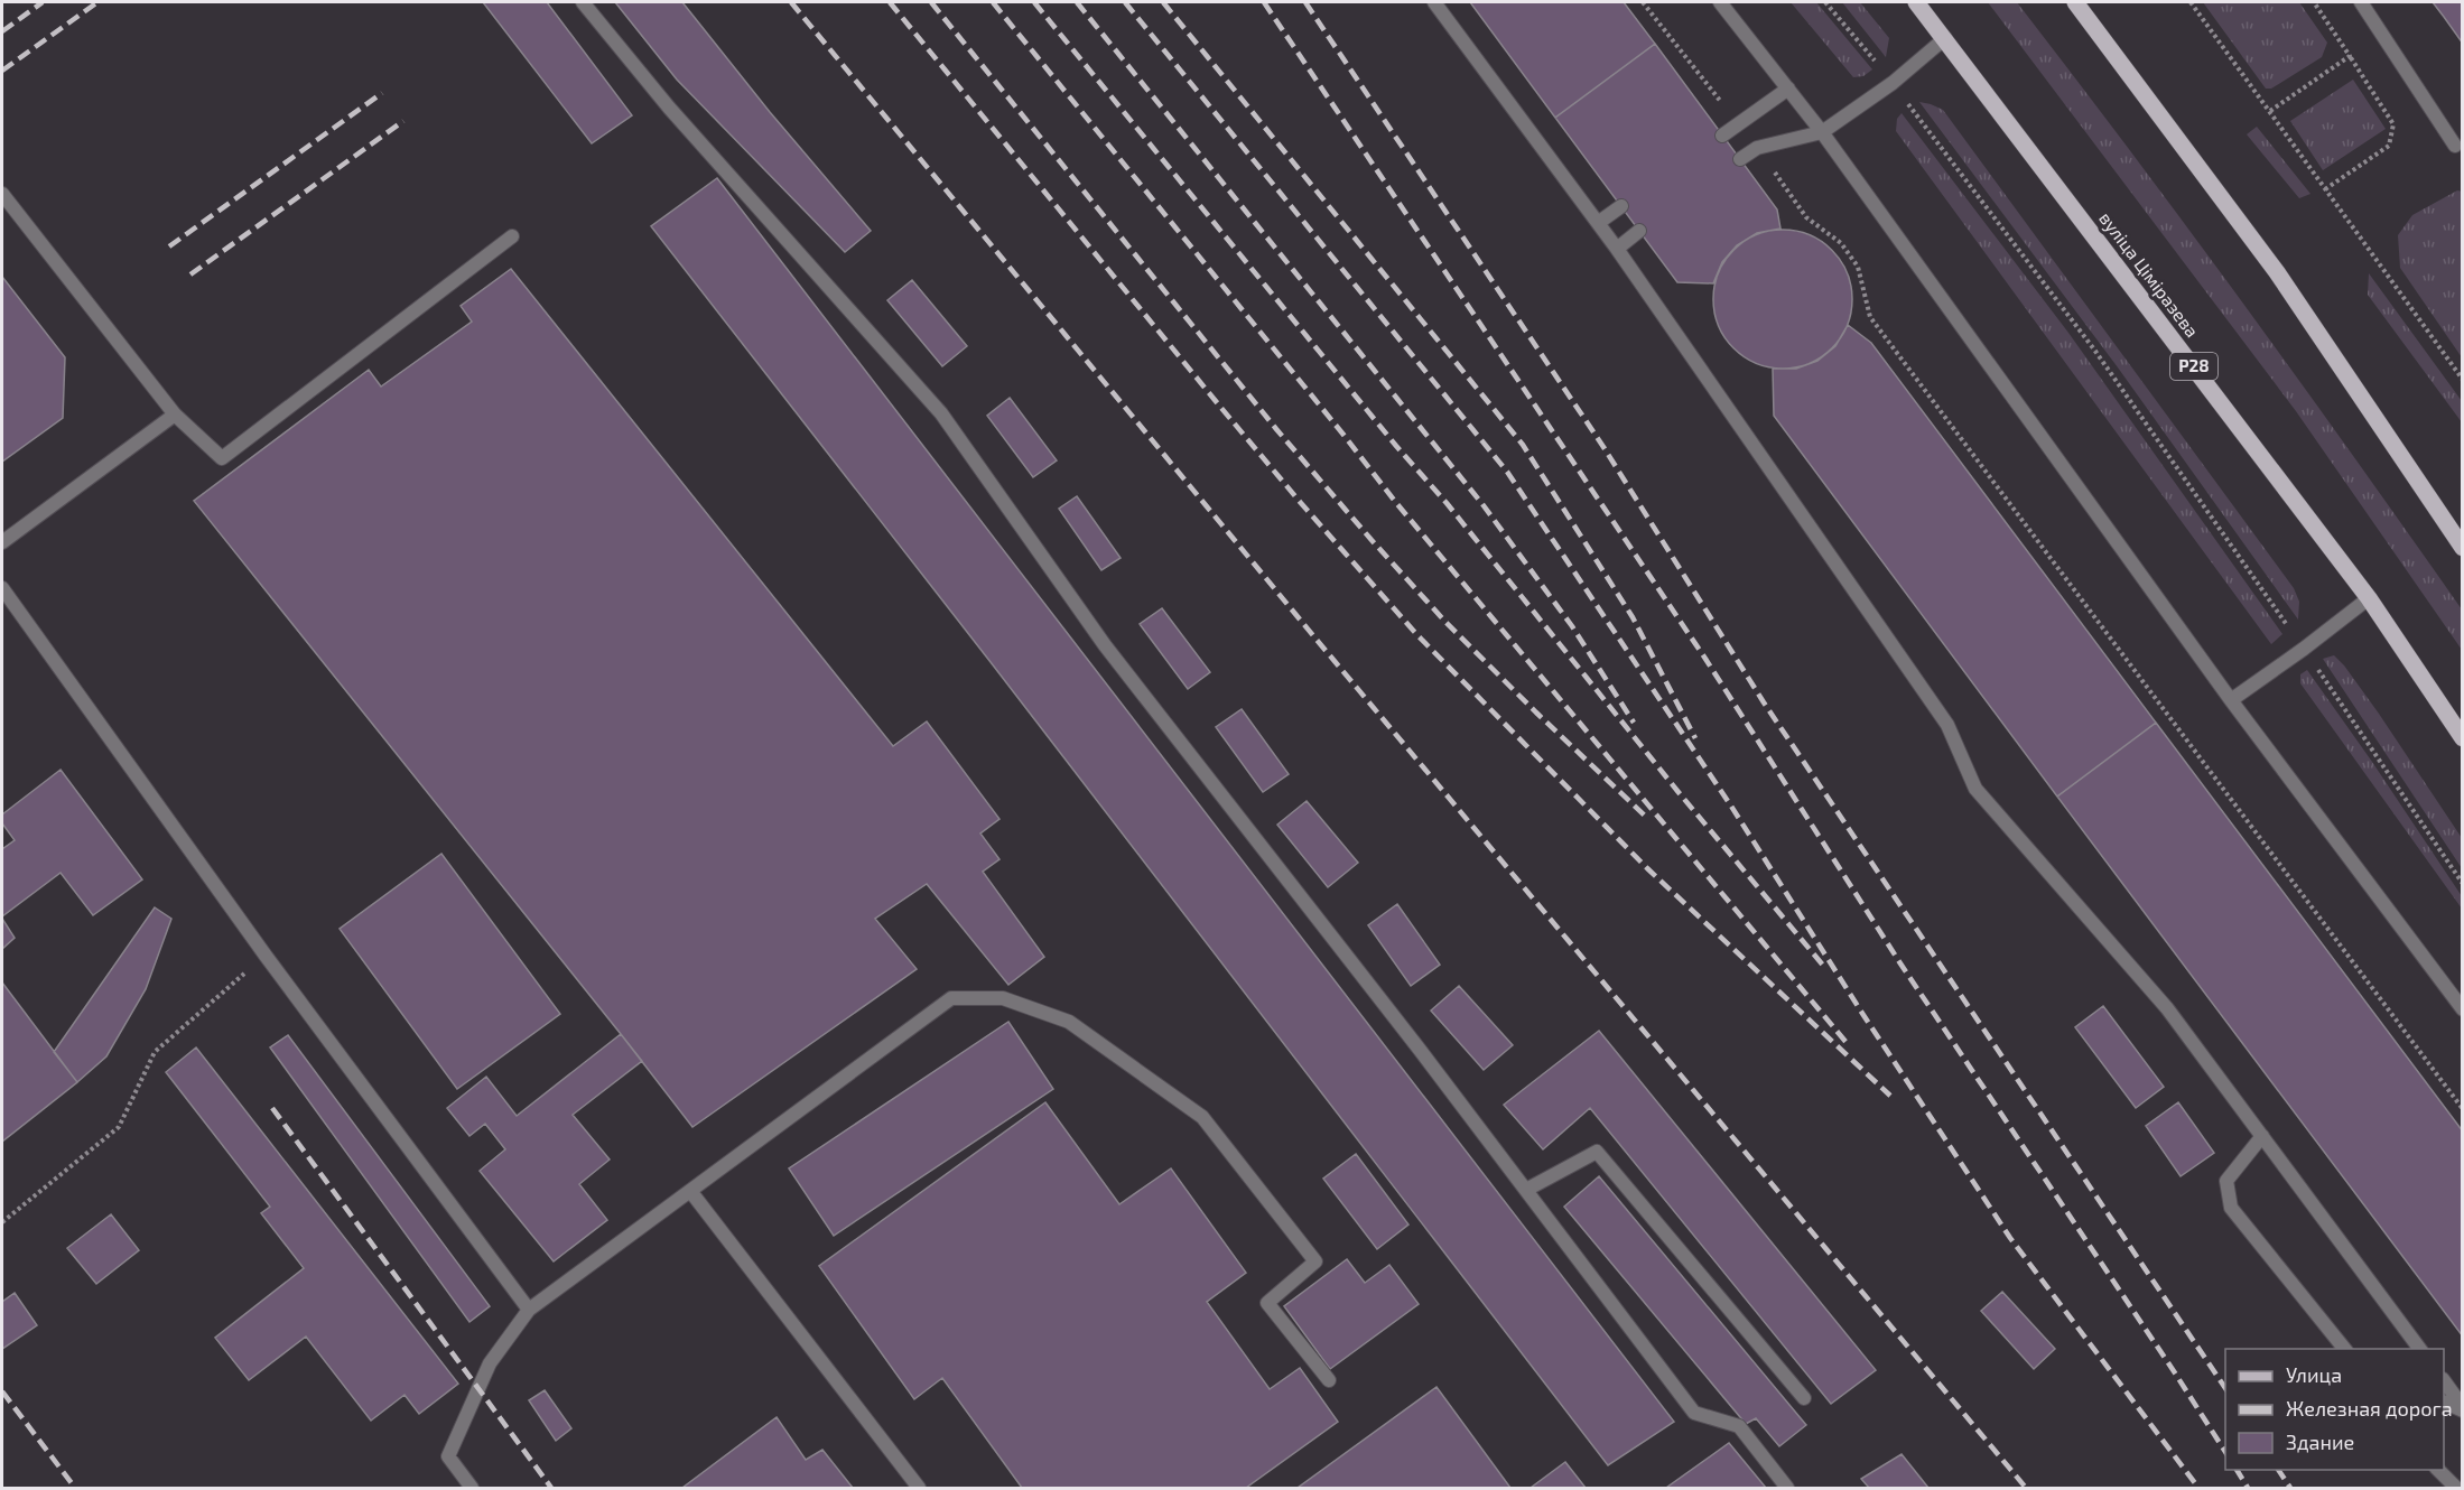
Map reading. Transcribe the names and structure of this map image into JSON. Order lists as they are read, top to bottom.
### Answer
{
  "streets": {
    "main road": ["вуліца Ціміразева", "Р28"]
  },
  "legend": ["Улица", "Железная дорога", "Здание"]
}
